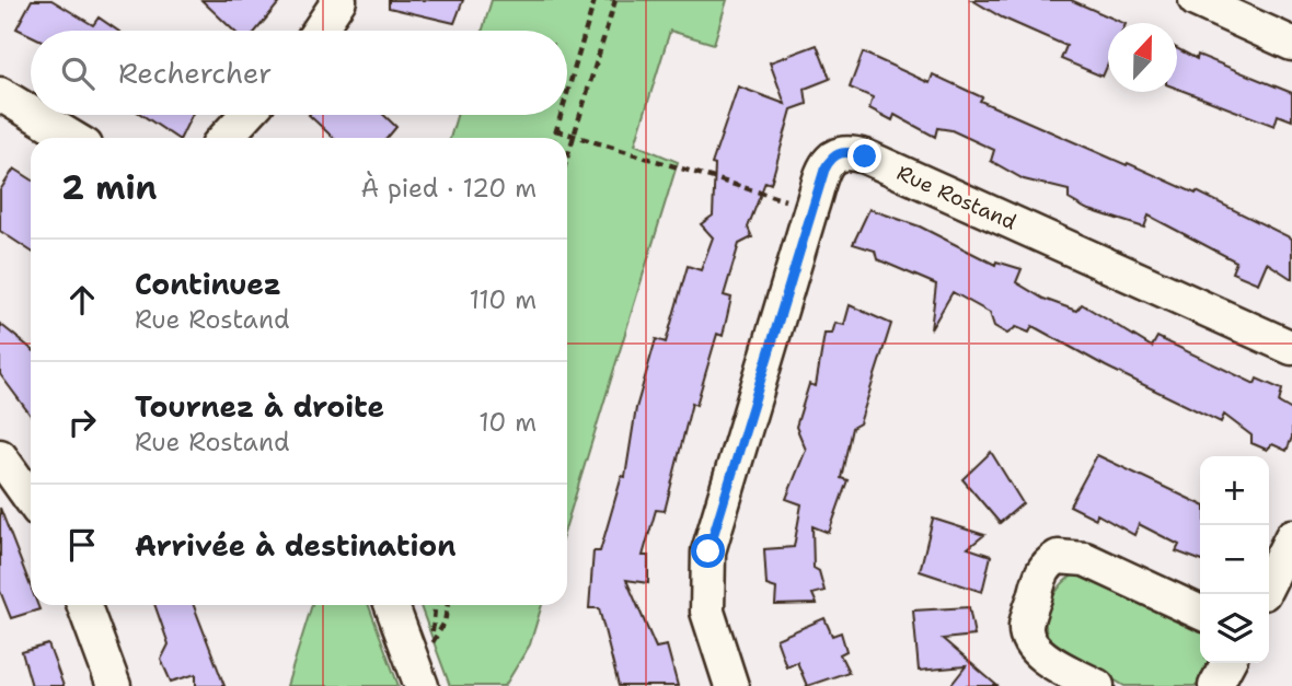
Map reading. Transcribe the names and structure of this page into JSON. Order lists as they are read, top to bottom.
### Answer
{
  "streets": {
    "street": ["Rue Rostand"]
  },
  "north": "top",
  "page": {
    "search": "Rechercher",
    "heading": ["2 min", "À pied · 120 m"],
    "list": [
      ["Continuez", "Rue Rostand", "110 m"],
      ["Tournez à droite", "Rue Rostand", "10 m"],
      "Arrivée à destination"
    ],
    "map_buttons": ["+", "−"]
  }
}
